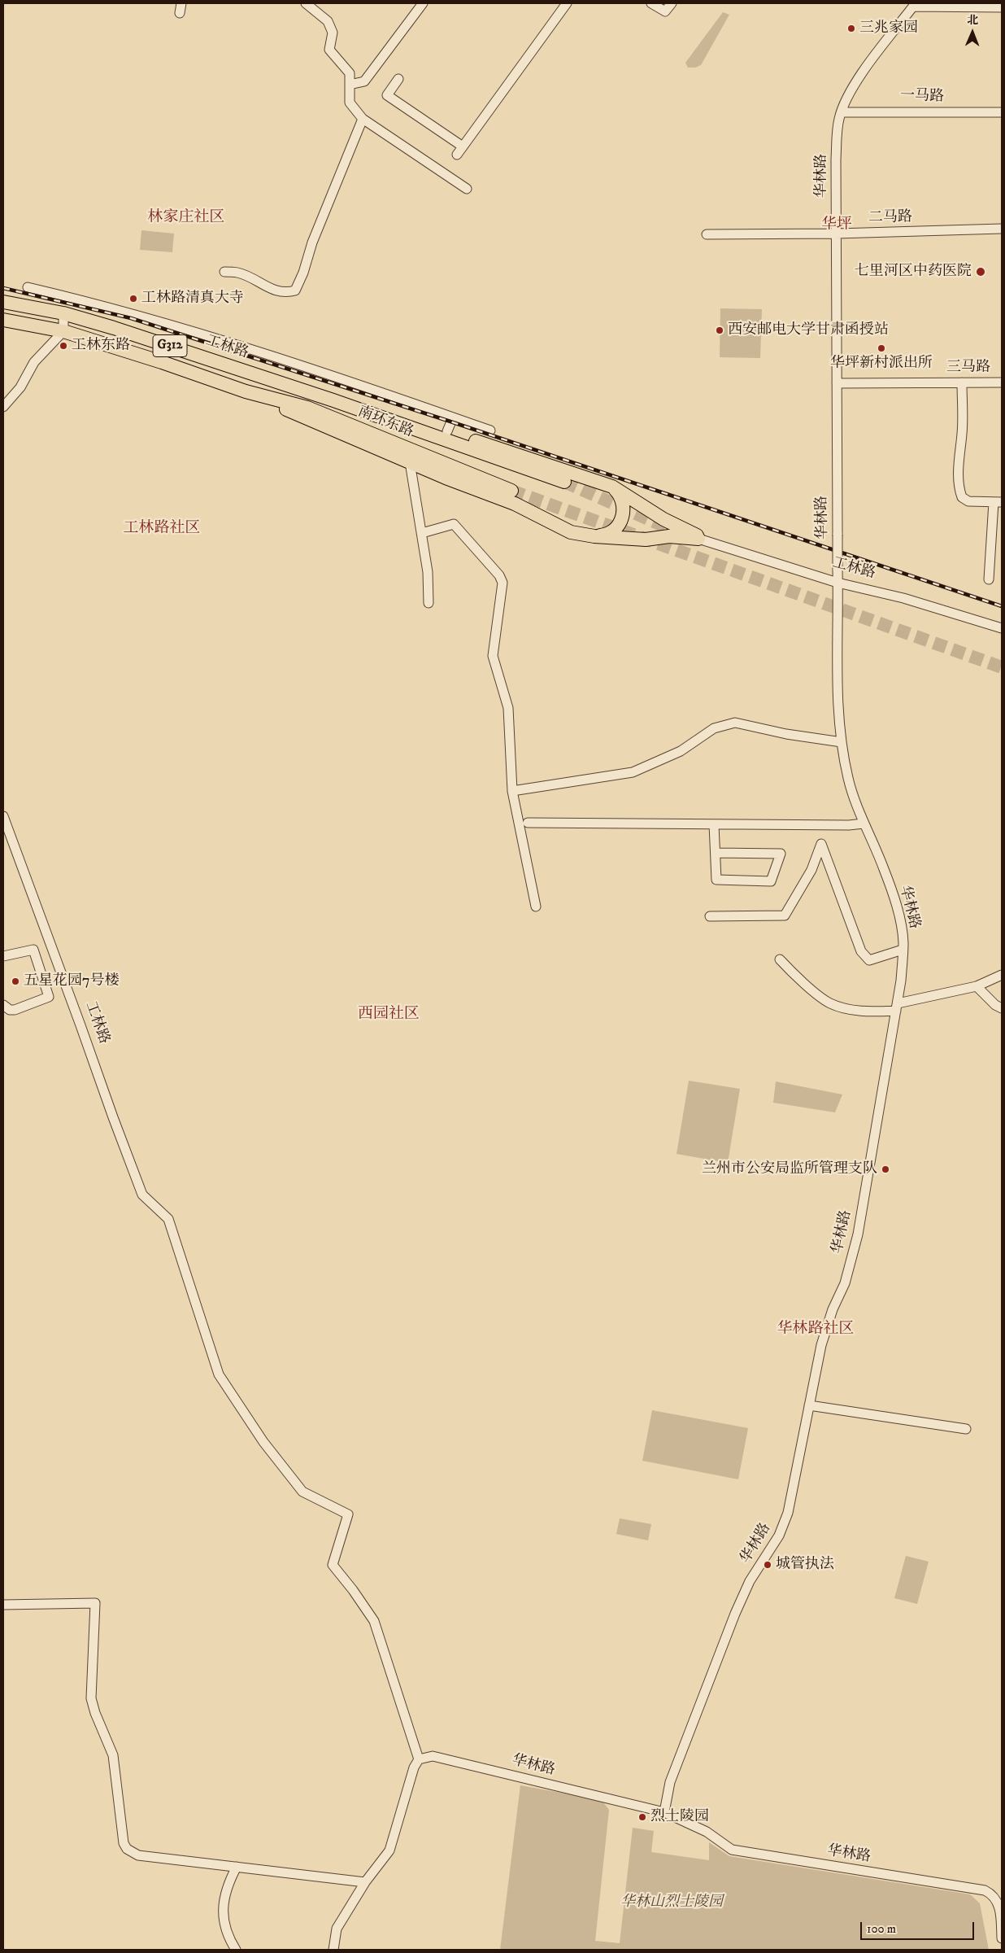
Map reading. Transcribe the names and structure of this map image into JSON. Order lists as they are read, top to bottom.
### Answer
{
  "streets": {
    "highway": ["G312", "工林路", "南环东路"],
    "street": [
      "一马路",
      "华林路",
      "二马路",
      "三马路"
    ]
  },
  "crossings": [
    ["一马路", "华林路"],
    ["华林路", "二马路"],
    ["华林路", "工林路"],
    ["华林路", "三马路"],
    ["G312", "南环东路"],
    ["工林路", "南环东路"]
  ],
  "districts": [
    "林家庄社区",
    "华坪",
    "工林路社区",
    "西园社区",
    "华林路社区"
  ],
  "parks": ["华林山烈士陵园"],
  "places": [
    "三兆家园",
    "七里河区中药医院",
    "工林路清真大寺",
    "西安邮电大学甘肃函授站",
    "工林东路",
    "华坪新村派出所",
    "五星花园7号楼",
    "兰州市公安局监所管理支队",
    "城管执法",
    "烈士陵园"
  ],
  "scale_bar": "100 m",
  "north": "top"
}
